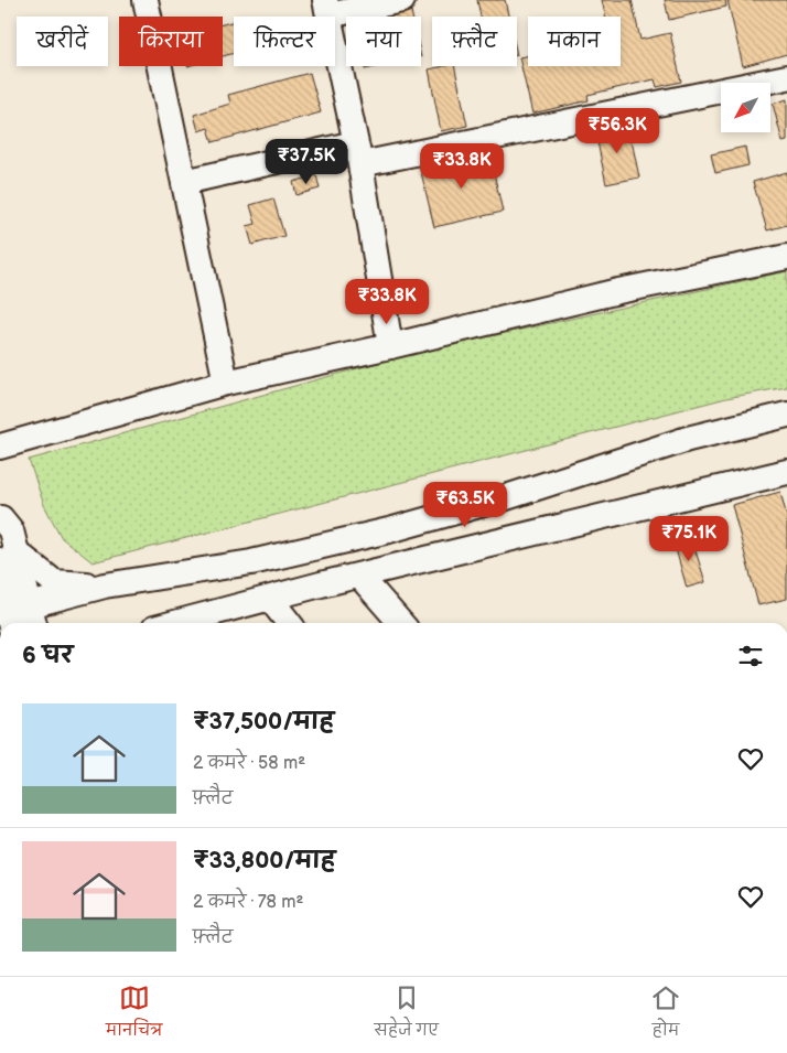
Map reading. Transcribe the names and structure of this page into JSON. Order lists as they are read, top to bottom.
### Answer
{
  "north": "bottom left",
  "page": {
    "chip": [
      "खरीदें",
      "किराया",
      "फ़िल्टर",
      "नया",
      "फ़्लैट",
      "मकान"
    ],
    "price": [
      "₹56.3K",
      "₹37.5K",
      "₹33.8K",
      "₹33.8K",
      "₹63.5K",
      "₹75.1K"
    ],
    "heading": "6 घर",
    "list": [
      {
        "name": "₹37,500/माह",
        "note": "2 कमरे · 58 m² · फ़्लैट"
      },
      {
        "name": "₹33,800/माह",
        "note": "2 कमरे · 78 m² · फ़्लैट"
      }
    ],
    "tabs": ["मानचित्र", "सहेजे गए", "होम"]
  }
}
